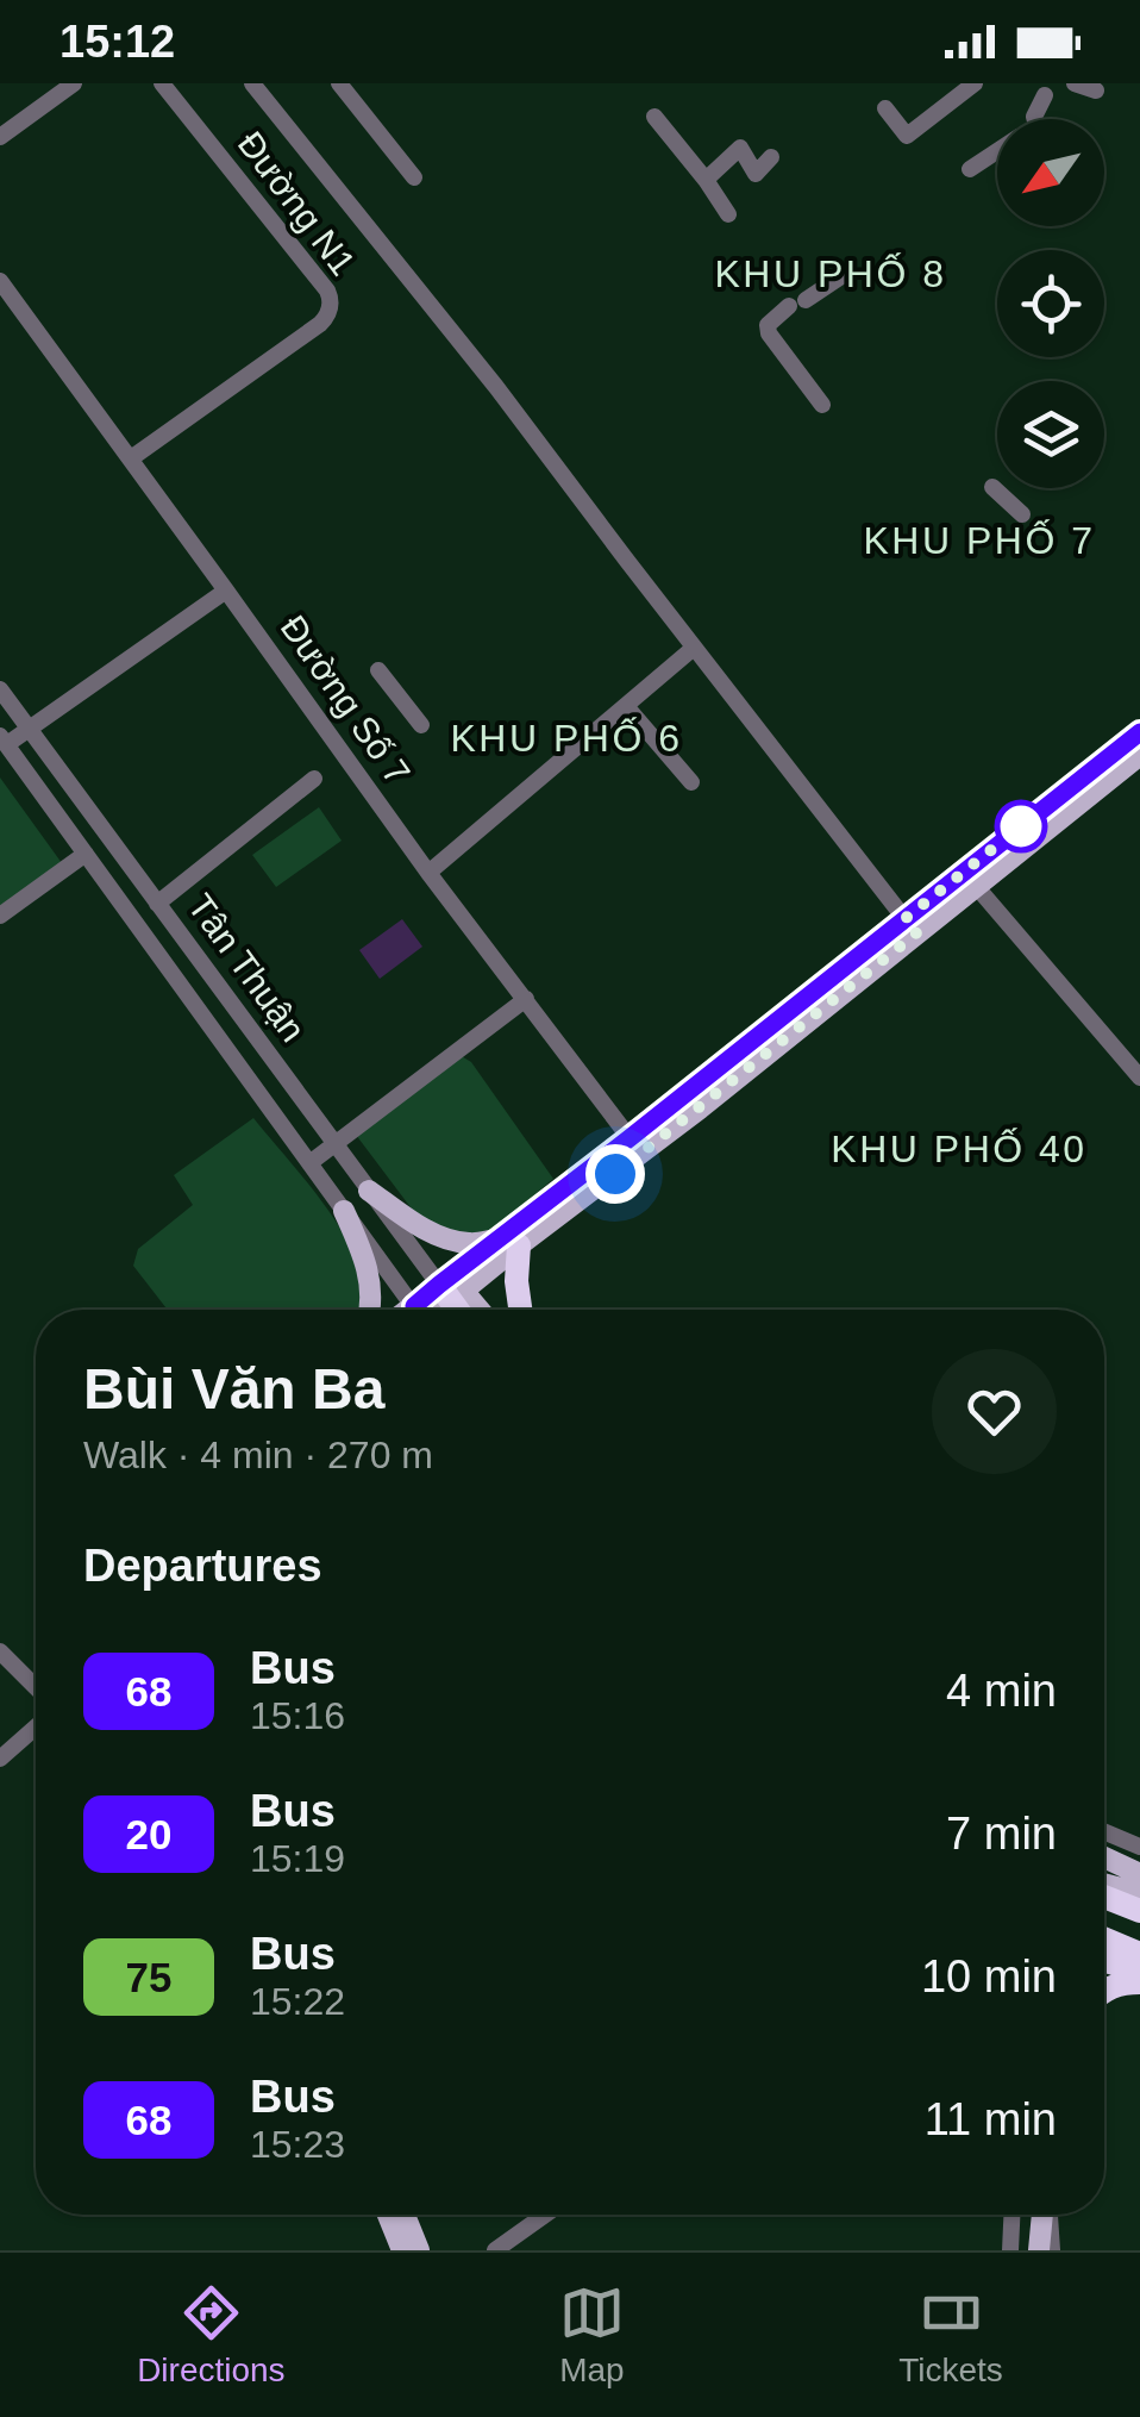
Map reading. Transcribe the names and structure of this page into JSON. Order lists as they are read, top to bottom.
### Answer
{
  "streets": {
    "street": ["Đường N1", "Đường Số 7", "Tân Thuận"]
  },
  "crossings": [
    ["Đường N1", "Đường Số 7"]
  ],
  "districts": [
    "KHU PHỐ 8",
    "KHU PHỐ 7",
    "KHU PHỐ 6",
    "KHU PHỐ 40"
  ],
  "lines": ["bus line 68"],
  "north": "bottom left",
  "page": {
    "status": "15:12",
    "heading": [
      ["Bùi Văn Ba", "Walk · 4 min · 270 m"],
      "Departures"
    ],
    "list": [
      {
        "mark": "68",
        "name": "Bus",
        "note": "15:16",
        "value": "4 min"
      },
      {
        "mark": "20",
        "name": "Bus",
        "note": "15:19",
        "value": "7 min"
      },
      {
        "mark": "75",
        "name": "Bus",
        "note": "15:22",
        "value": "10 min"
      },
      {
        "mark": "68",
        "name": "Bus",
        "note": "15:23",
        "value": "11 min"
      }
    ],
    "tabs": ["Directions", "Map", "Tickets"]
  }
}
